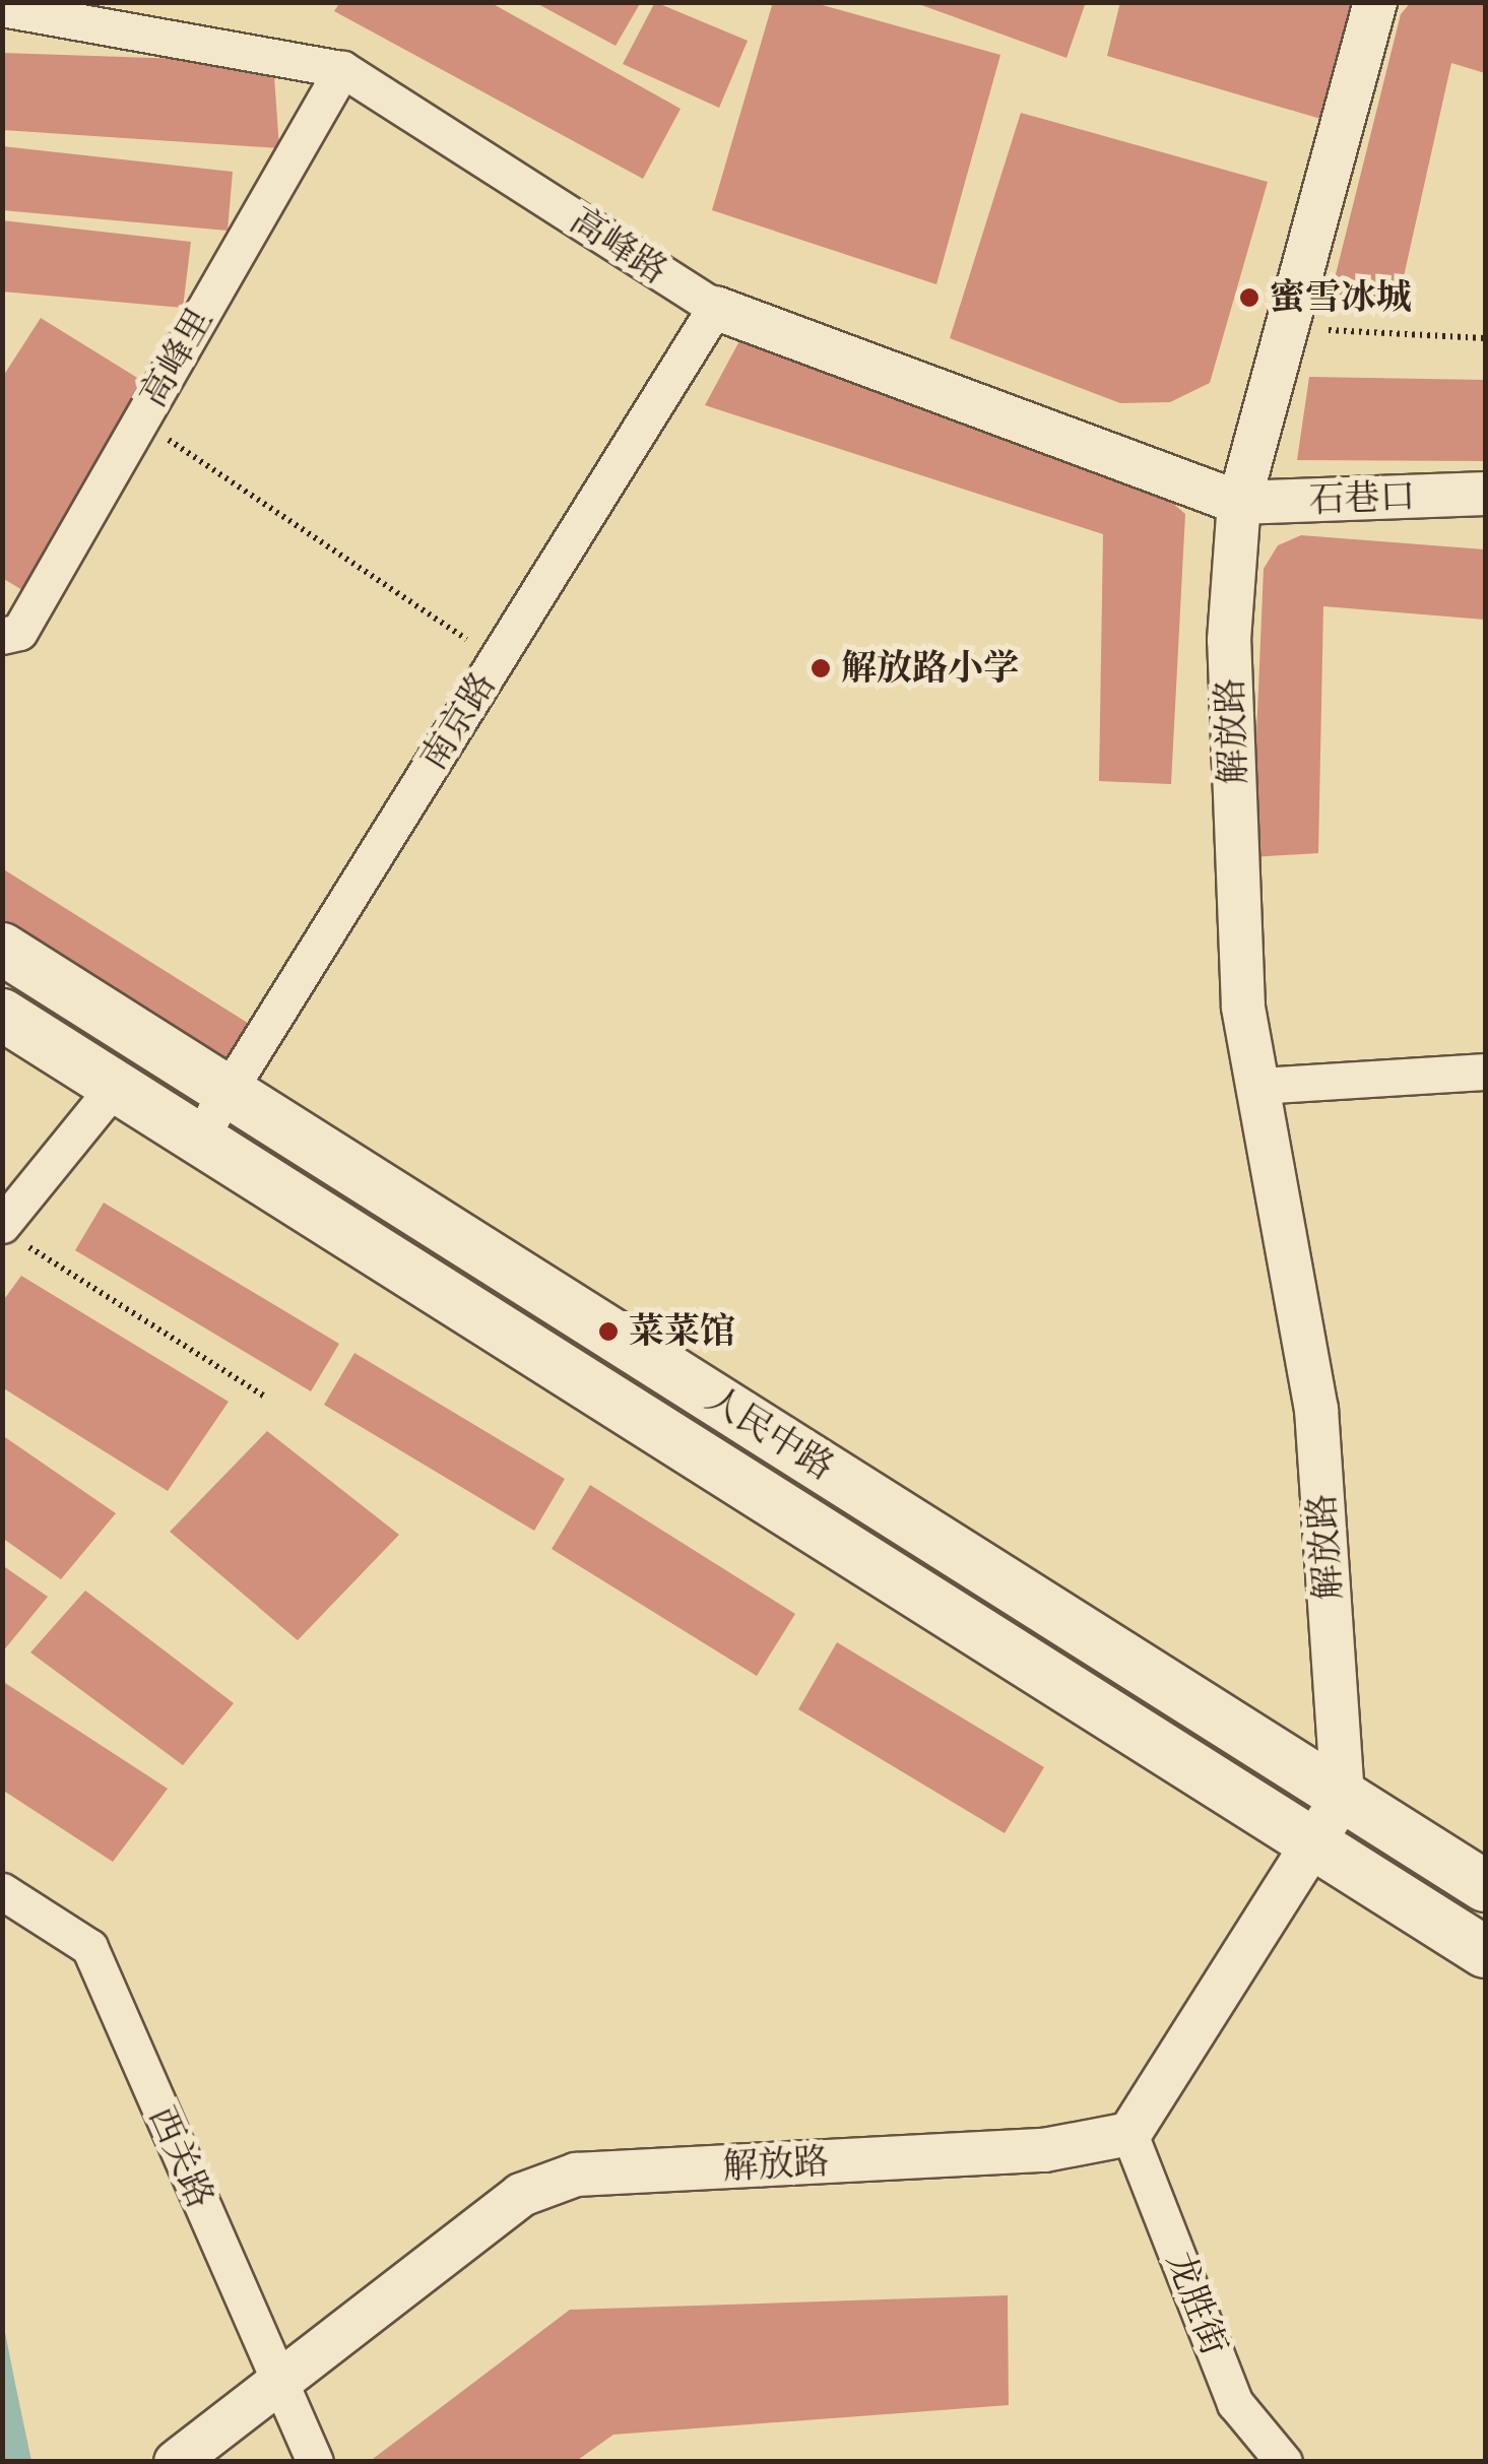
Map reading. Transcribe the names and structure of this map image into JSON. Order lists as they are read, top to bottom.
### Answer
{
  "streets": {
    "main road": ["人民中路"],
    "street": [
      "高峰路",
      "高峰里",
      "石巷口",
      "南京路",
      "解放路",
      "西关路",
      "龙胜街"
    ]
  },
  "crossings": [
    ["高峰路", "高峰里"],
    ["高峰路", "石巷口"],
    ["高峰路", "南京路"],
    ["高峰路", "解放路"],
    ["石巷口", "解放路"],
    ["南京路", "人民中路"],
    ["解放路", "人民中路"],
    ["解放路", "西关路"],
    ["解放路", "龙胜街"]
  ],
  "places": ["蜜雪冰城", "解放路小学", "菜菜馆"]
}
